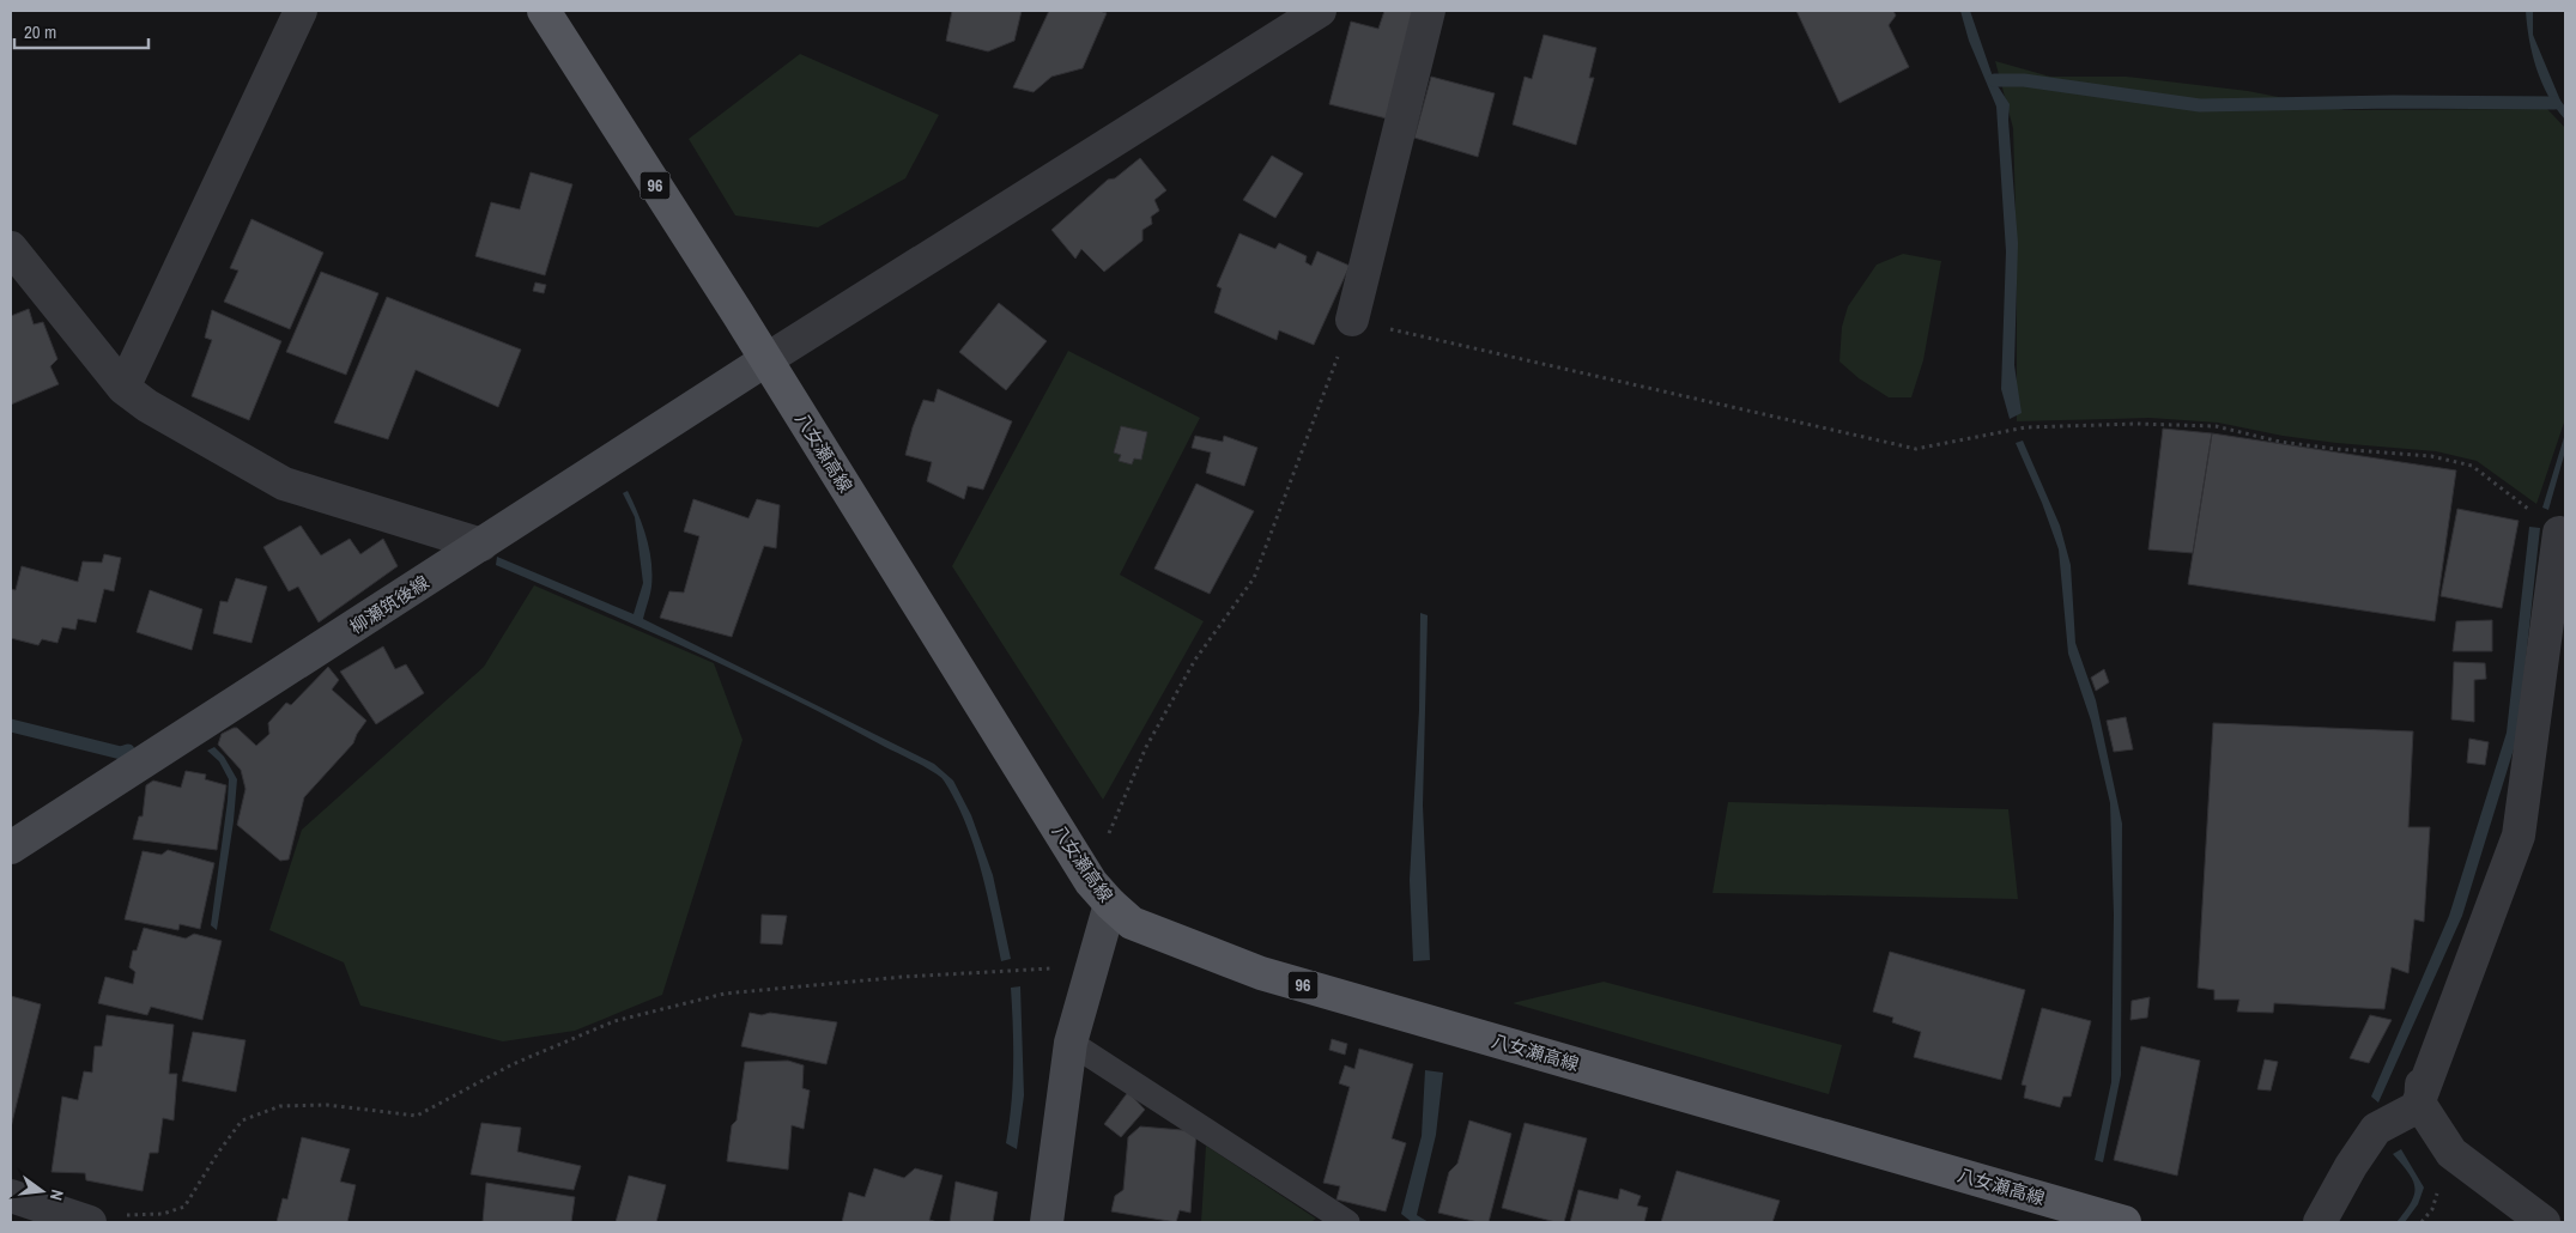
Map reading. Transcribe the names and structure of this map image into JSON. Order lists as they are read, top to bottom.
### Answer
{
  "streets": {
    "main road": ["96", "八女瀬高線", "柳瀬筑後線"]
  },
  "crossings": [
    ["八女瀬高線", "柳瀬筑後線"]
  ],
  "scale_bar": "20 m",
  "north": "right"
}
